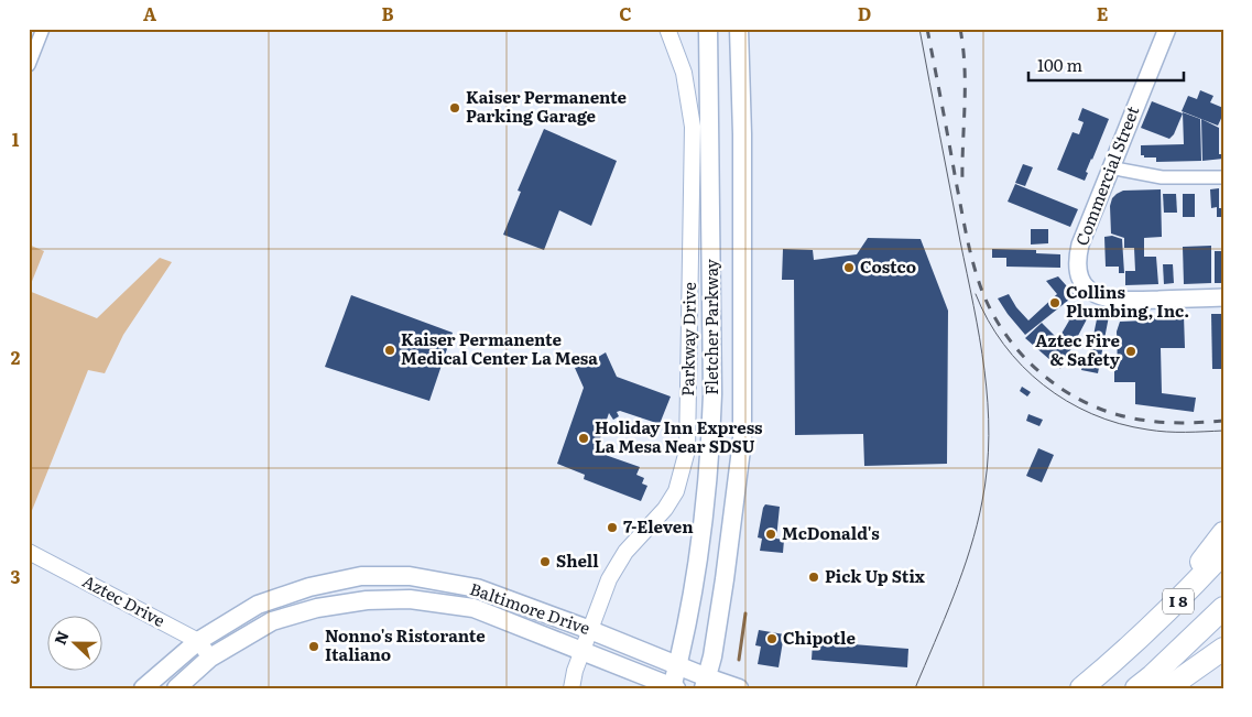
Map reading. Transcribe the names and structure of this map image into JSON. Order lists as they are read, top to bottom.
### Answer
{
  "streets": {
    "highway": ["I 8"],
    "main road": ["Commercial Street", "Fletcher Parkway", "Baltimore Drive"],
    "street": ["Parkway Drive", "Aztec Drive"]
  },
  "crossings": [
    ["Fletcher Parkway", "Baltimore Drive"],
    ["Parkway Drive", "Baltimore Drive"],
    ["Aztec Drive", "Baltimore Drive"]
  ],
  "places": [
    "Kaiser Permanente Parking Garage",
    "Costco",
    "Collins Plumbing, Inc.",
    "Kaiser Permanente Medical Center La Mesa",
    "Aztec Fire & Safety",
    "Holiday Inn Express La Mesa Near SDSU",
    "7-Eleven",
    "McDonald's",
    "Shell",
    "Pick Up Stix",
    "Chipotle",
    "Nonno's Ristorante Italiano"
  ],
  "scale_bar": "100 m",
  "north": "left",
  "grid": {
    "columns": [
      "A",
      "B",
      "C",
      "D",
      "E"
    ],
    "rows": ["1", "2", "3"]
  }
}
